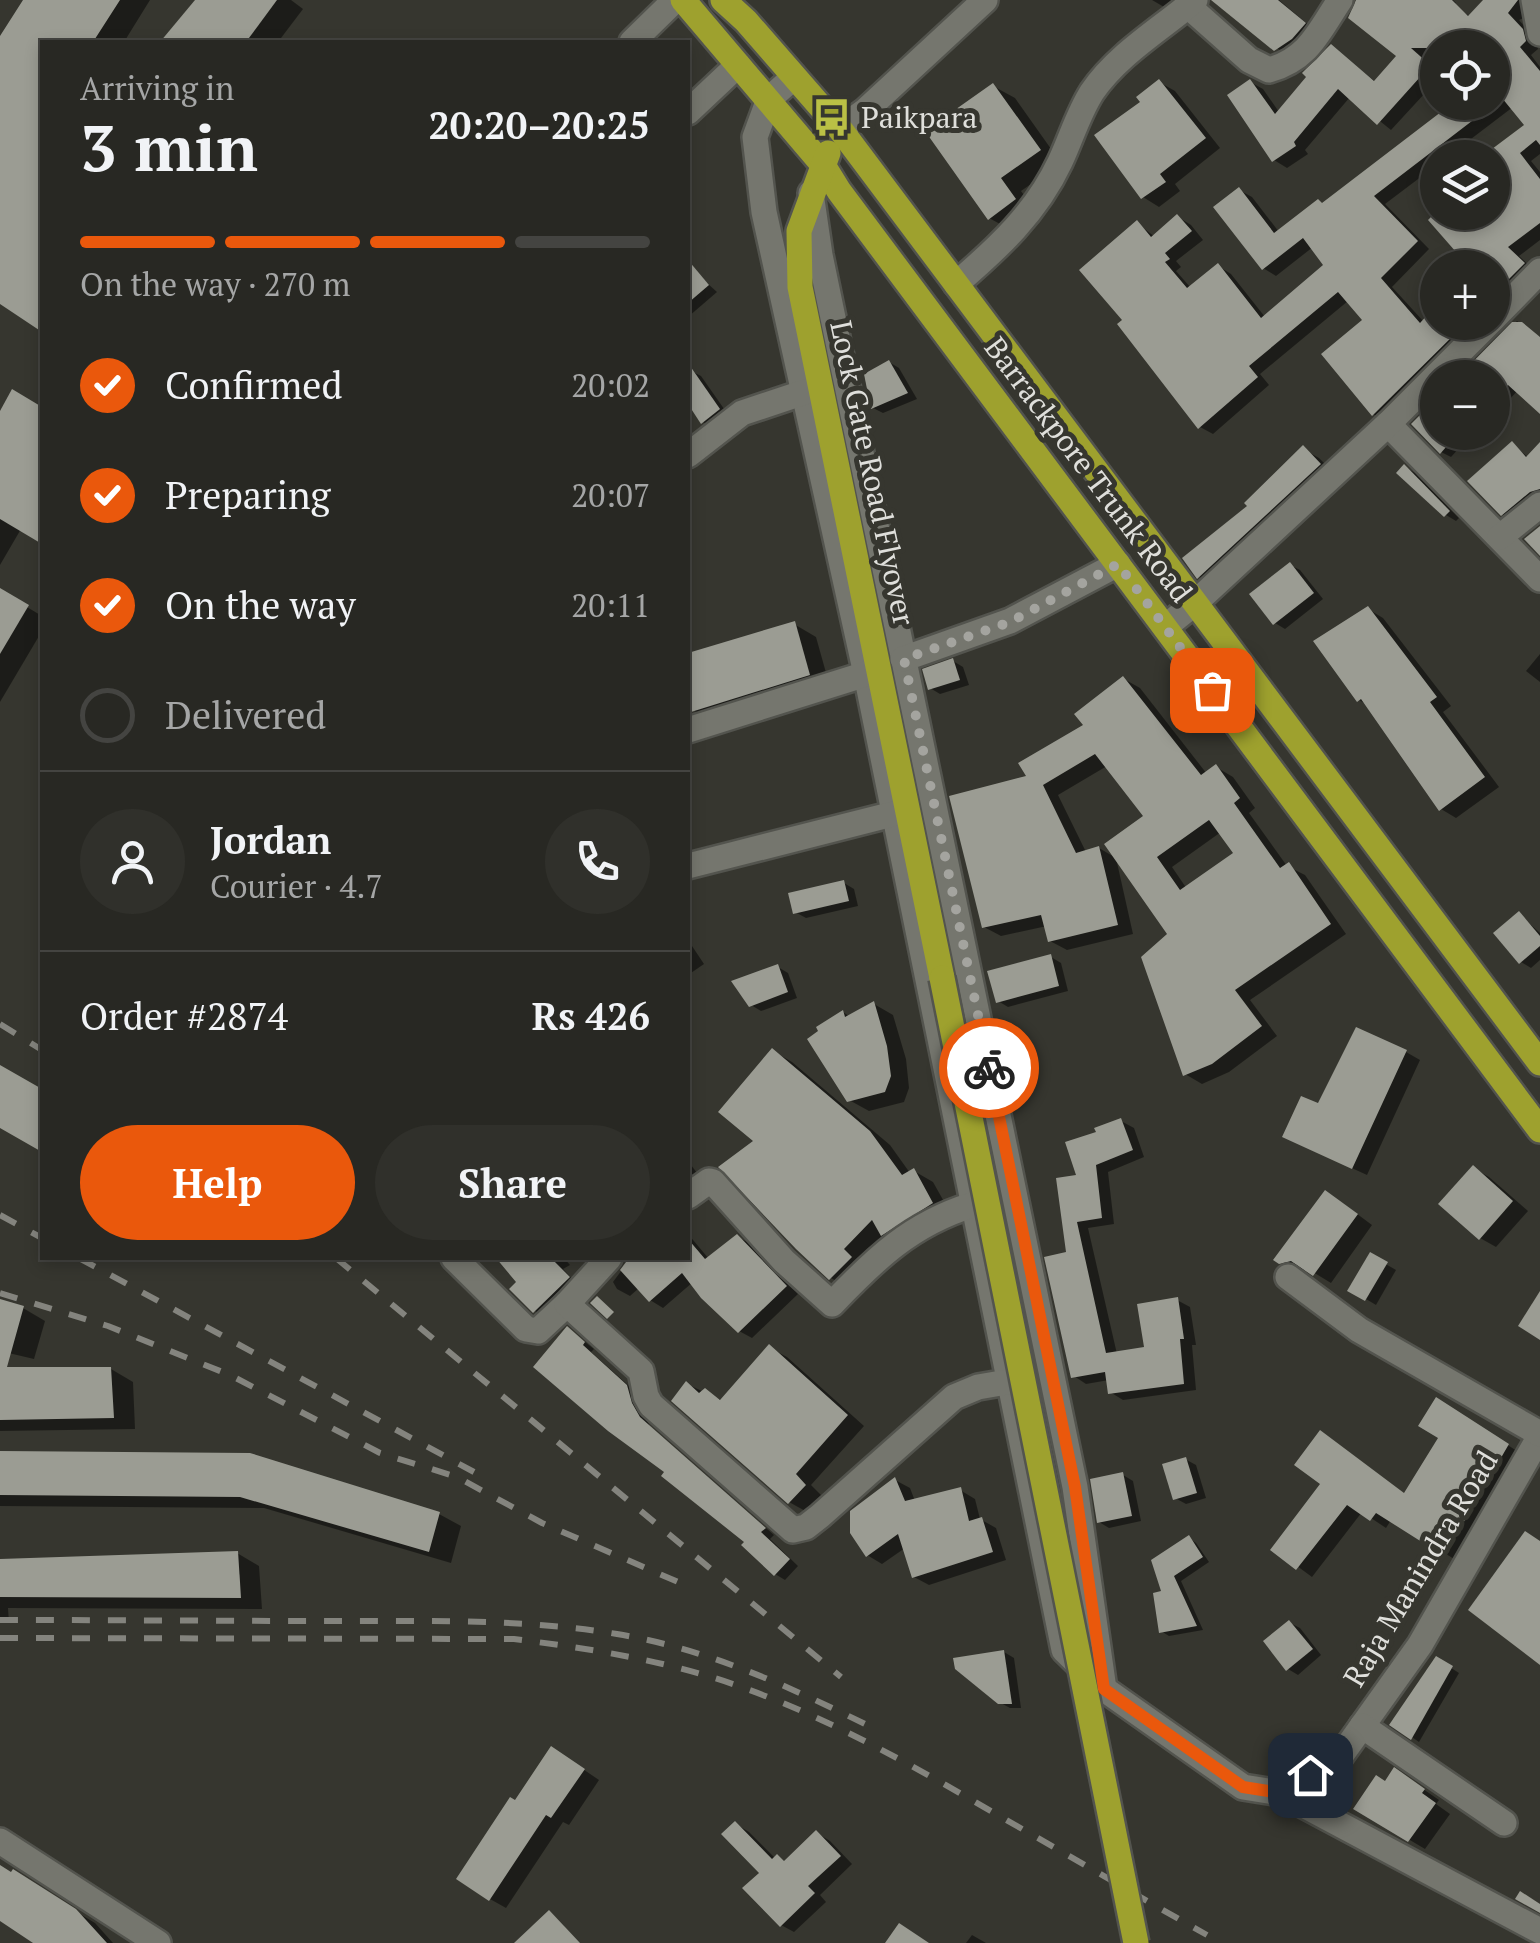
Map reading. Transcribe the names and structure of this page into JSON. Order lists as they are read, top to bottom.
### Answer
{
  "streets": {
    "main road": ["Barrackpore Trunk Road", "Lock Gate Road Flyover"],
    "street": ["Raja Manindra Road"]
  },
  "crossings": [
    ["Barrackpore Trunk Road", "Lock Gate Road Flyover"]
  ],
  "places": {
    "bus stop": ["Paikpara"]
  },
  "page": {
    "map_buttons": ["+", "−"],
    "heading": ["3 min", "Arriving in", "20:20–20:25"],
    "panel": [
      "Jordan",
      "Courier · 4.7",
      "Order #2874",
      "Rs 426"
    ],
    "bar": "On the way · 270 m",
    "list": [
      ["Confirmed", "20:02"],
      ["Preparing", "20:07"],
      ["On the way", "20:11"],
      "Delivered"
    ],
    "buttons": ["Help", "Share"]
  }
}
